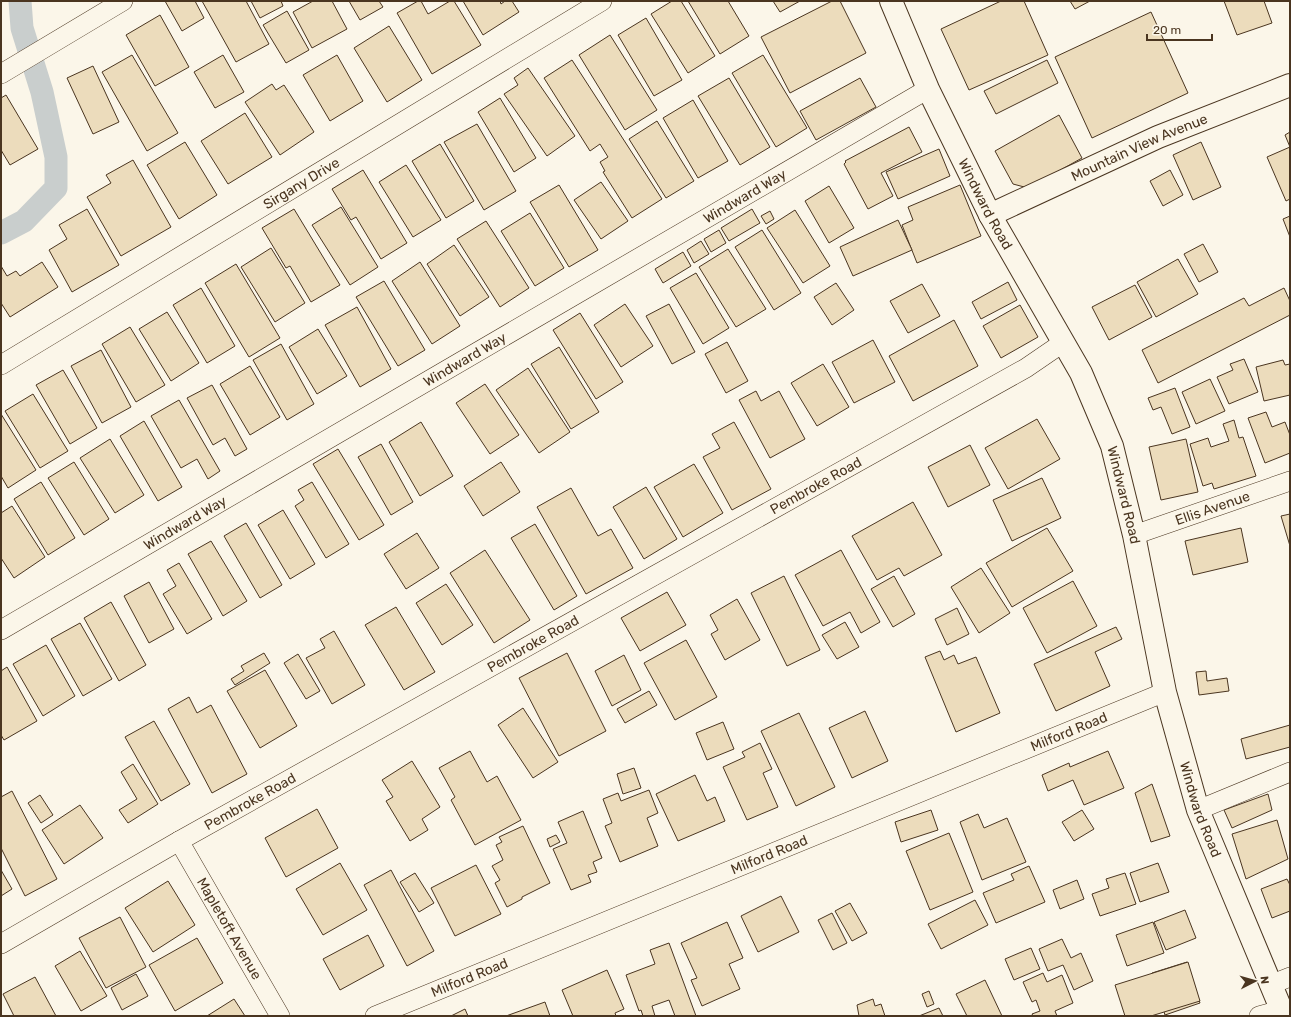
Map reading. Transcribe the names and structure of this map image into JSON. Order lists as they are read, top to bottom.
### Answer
{
  "streets": {
    "main road": ["Mountain View Avenue", "Windward Road"],
    "street": [
      "Sirgany Drive",
      "Windward Way",
      "Pembroke Road",
      "Ellis Avenue",
      "Milford Road",
      "Mapletoft Avenue"
    ]
  },
  "crossings": [
    ["Mountain View Avenue", "Windward Road"],
    ["Windward Way", "Windward Road"],
    ["Windward Road", "Pembroke Road"],
    ["Windward Road", "Ellis Avenue"],
    ["Windward Road", "Milford Road"],
    ["Pembroke Road", "Mapletoft Avenue"]
  ],
  "scale_bar": "20 m",
  "north": "right"
}
